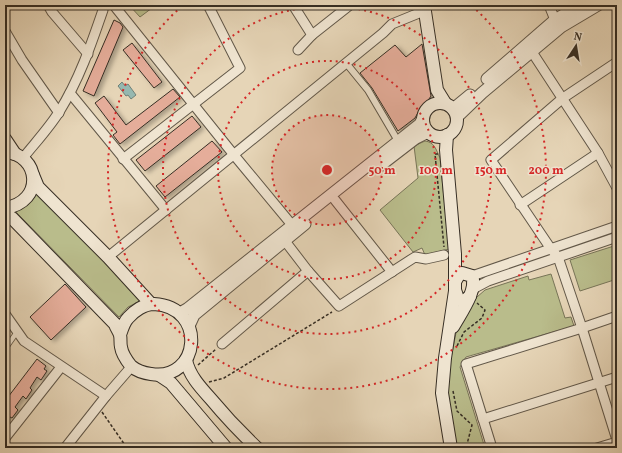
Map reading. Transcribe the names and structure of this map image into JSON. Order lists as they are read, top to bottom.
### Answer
{
  "north": "top",
  "rings": [
    "50 m",
    "100 m",
    "150 m",
    "200 m"
  ]
}
